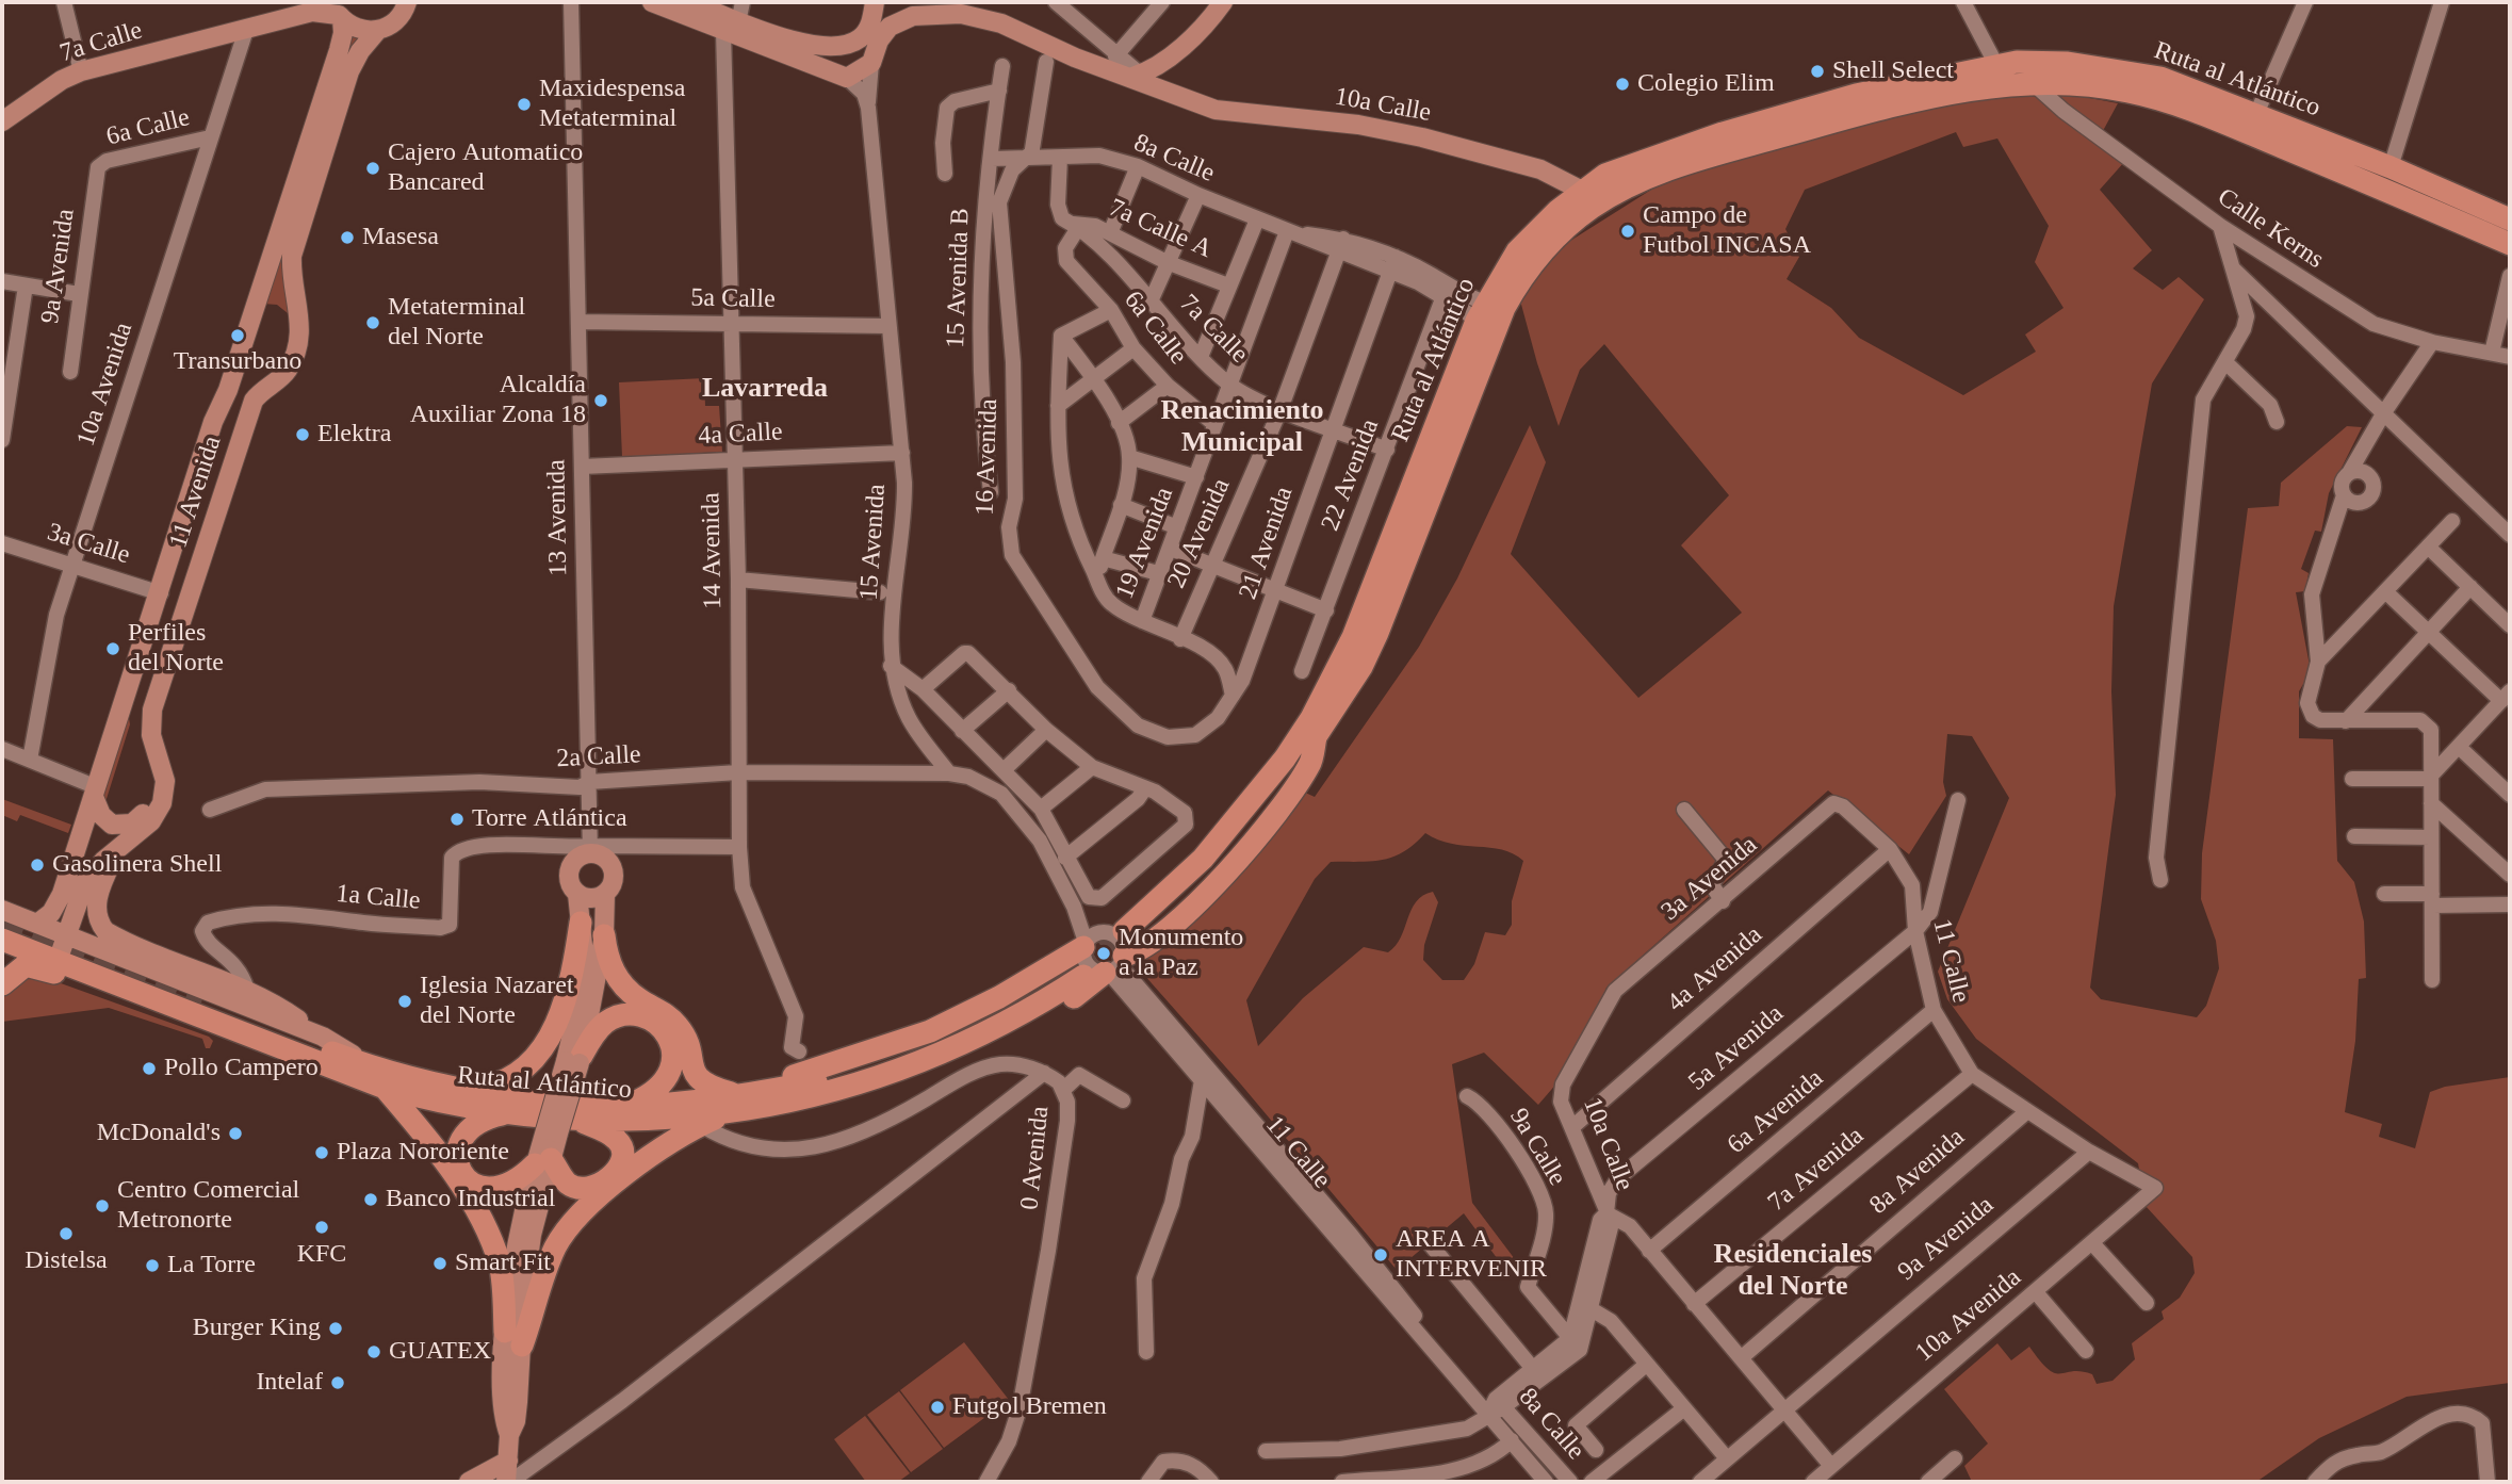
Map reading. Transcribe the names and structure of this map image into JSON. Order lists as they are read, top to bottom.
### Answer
{
  "streets": {
    "highway": ["Ruta al Atlántico"],
    "main road": ["7a Calle", "10a Calle", "11 Avenida"],
    "street": [
      "6a Calle",
      "8a Calle",
      "7a Calle A",
      "Calle Kerns",
      "9a Avenida",
      "15 Avenida B",
      "5a Calle",
      "10a Avenida",
      "4a Calle",
      "16 Avenida",
      "22 Avenida",
      "13 Avenida",
      "20 Avenida",
      "15 Avenida",
      "19 Avenida",
      "21 Avenida",
      "3a Calle",
      "14 Avenida",
      "2a Calle",
      "3a Avenida",
      "1a Calle",
      "11 Calle",
      "4a Avenida",
      "5a Avenida",
      "6a Avenida",
      "9a Calle",
      "0 Avenida",
      "7a Avenida",
      "8a Avenida"
    ]
  },
  "crossings": [
    ["7a Calle", "6a Calle"],
    ["7a Calle", "7a Calle A"],
    ["7a Calle", "10a Avenida"],
    ["7a Calle", "22 Avenida"],
    ["7a Calle", "11 Avenida"],
    ["7a Calle", "20 Avenida"],
    ["7a Calle", "19 Avenida"],
    ["7a Calle", "21 Avenida"],
    ["Ruta al Atlántico", "10a Calle"],
    ["Ruta al Atlántico", "8a Calle"],
    ["Ruta al Atlántico", "Calle Kerns"],
    ["Ruta al Atlántico", "11 Avenida"],
    ["Ruta al Atlántico", "11 Calle"],
    ["10a Calle", "9a Avenida"],
    ["10a Calle", "10a Avenida"],
    ["10a Calle", "3a Avenida"],
    ["10a Calle", "4a Avenida"],
    ["10a Calle", "5a Avenida"],
    ["10a Calle", "6a Avenida"],
    ["10a Calle", "7a Avenida"],
    ["10a Calle", "8a Avenida"],
    ["6a Calle", "7a Calle A"],
    ["6a Calle", "9a Avenida"],
    ["6a Calle", "10a Avenida"],
    ["6a Calle", "19 Avenida"],
    ["8a Calle", "15 Avenida B"],
    ["8a Calle", "16 Avenida"],
    ["8a Calle", "22 Avenida"],
    ["8a Calle", "20 Avenida"],
    ["8a Calle", "19 Avenida"],
    ["8a Calle", "21 Avenida"],
    ["8a Calle", "11 Calle"],
    ["9a Avenida", "11 Calle"],
    ["5a Calle", "13 Avenida"],
    ["5a Calle", "15 Avenida"],
    ["5a Calle", "14 Avenida"],
    ["10a Avenida", "3a Calle"],
    ["10a Avenida", "11 Calle"],
    ["4a Calle", "13 Avenida"],
    ["4a Calle", "15 Avenida"],
    ["4a Calle", "14 Avenida"],
    ["16 Avenida", "21 Avenida"],
    ["11 Avenida", "3a Calle"],
    ["13 Avenida", "2a Calle"],
    ["13 Avenida", "1a Calle"],
    ["15 Avenida", "2a Calle"],
    ["14 Avenida", "2a Calle"],
    ["14 Avenida", "1a Calle"],
    ["3a Avenida", "11 Calle"],
    ["11 Calle", "4a Avenida"],
    ["11 Calle", "5a Avenida"],
    ["11 Calle", "6a Avenida"],
    ["11 Calle", "7a Avenida"],
    ["11 Calle", "8a Avenida"],
    ["5a Avenida", "9a Calle"]
  ],
  "districts": ["Lavarreda", "Renacimiento Municipal", "Residenciales del Norte"],
  "places": [
    "Shell Select",
    "Colegio Elim",
    "Maxidespensa Metaterminal",
    "Cajero Automatico Bancared",
    "Campo de Futbol INCASA",
    "Masesa",
    "Metaterminal del Norte",
    "Transurbano",
    "Alcaldía Auxiliar Zona 18",
    "Elektra",
    "Perfiles del Norte",
    "Torre Atlántica",
    "Gasolinera Shell",
    "Monumento a la Paz",
    "Iglesia Nazaret del Norte",
    "Pollo Campero",
    "McDonald's",
    "Plaza Nororiente",
    "Banco Industrial",
    "Centro Comercial Metronorte",
    "KFC",
    "Distelsa",
    "AREA A INTERVENIR",
    "Smart Fit",
    "La Torre",
    "Burger King",
    "GUATEX",
    "Intelaf",
    "Futgol Bremen"
  ]
}
